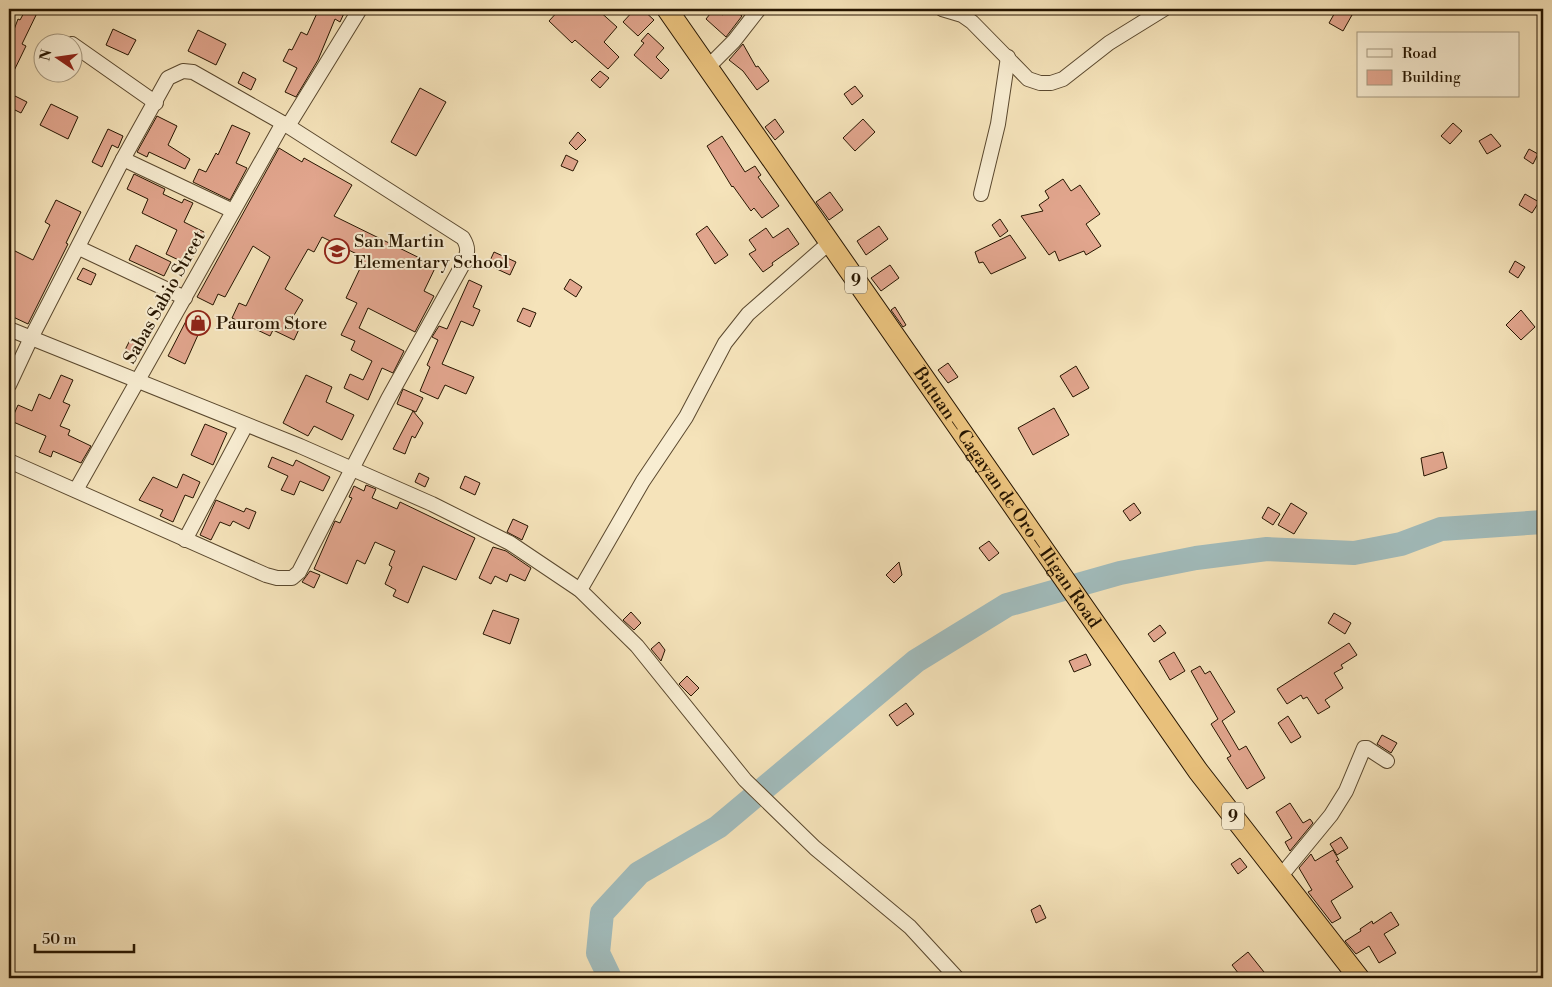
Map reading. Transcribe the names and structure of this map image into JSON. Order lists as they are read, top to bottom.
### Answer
{
  "streets": {
    "highway": ["9", "Butuan – Cagayan de Oro – Iligan Road"],
    "street": ["Sabas Sabio Street"]
  },
  "places": {
    "school or university": ["San Martin Elementary School"],
    "shop": ["Paurom Store"]
  },
  "legend": ["Road", "Building"],
  "scale_bar": "50 m",
  "north": "left"
}
